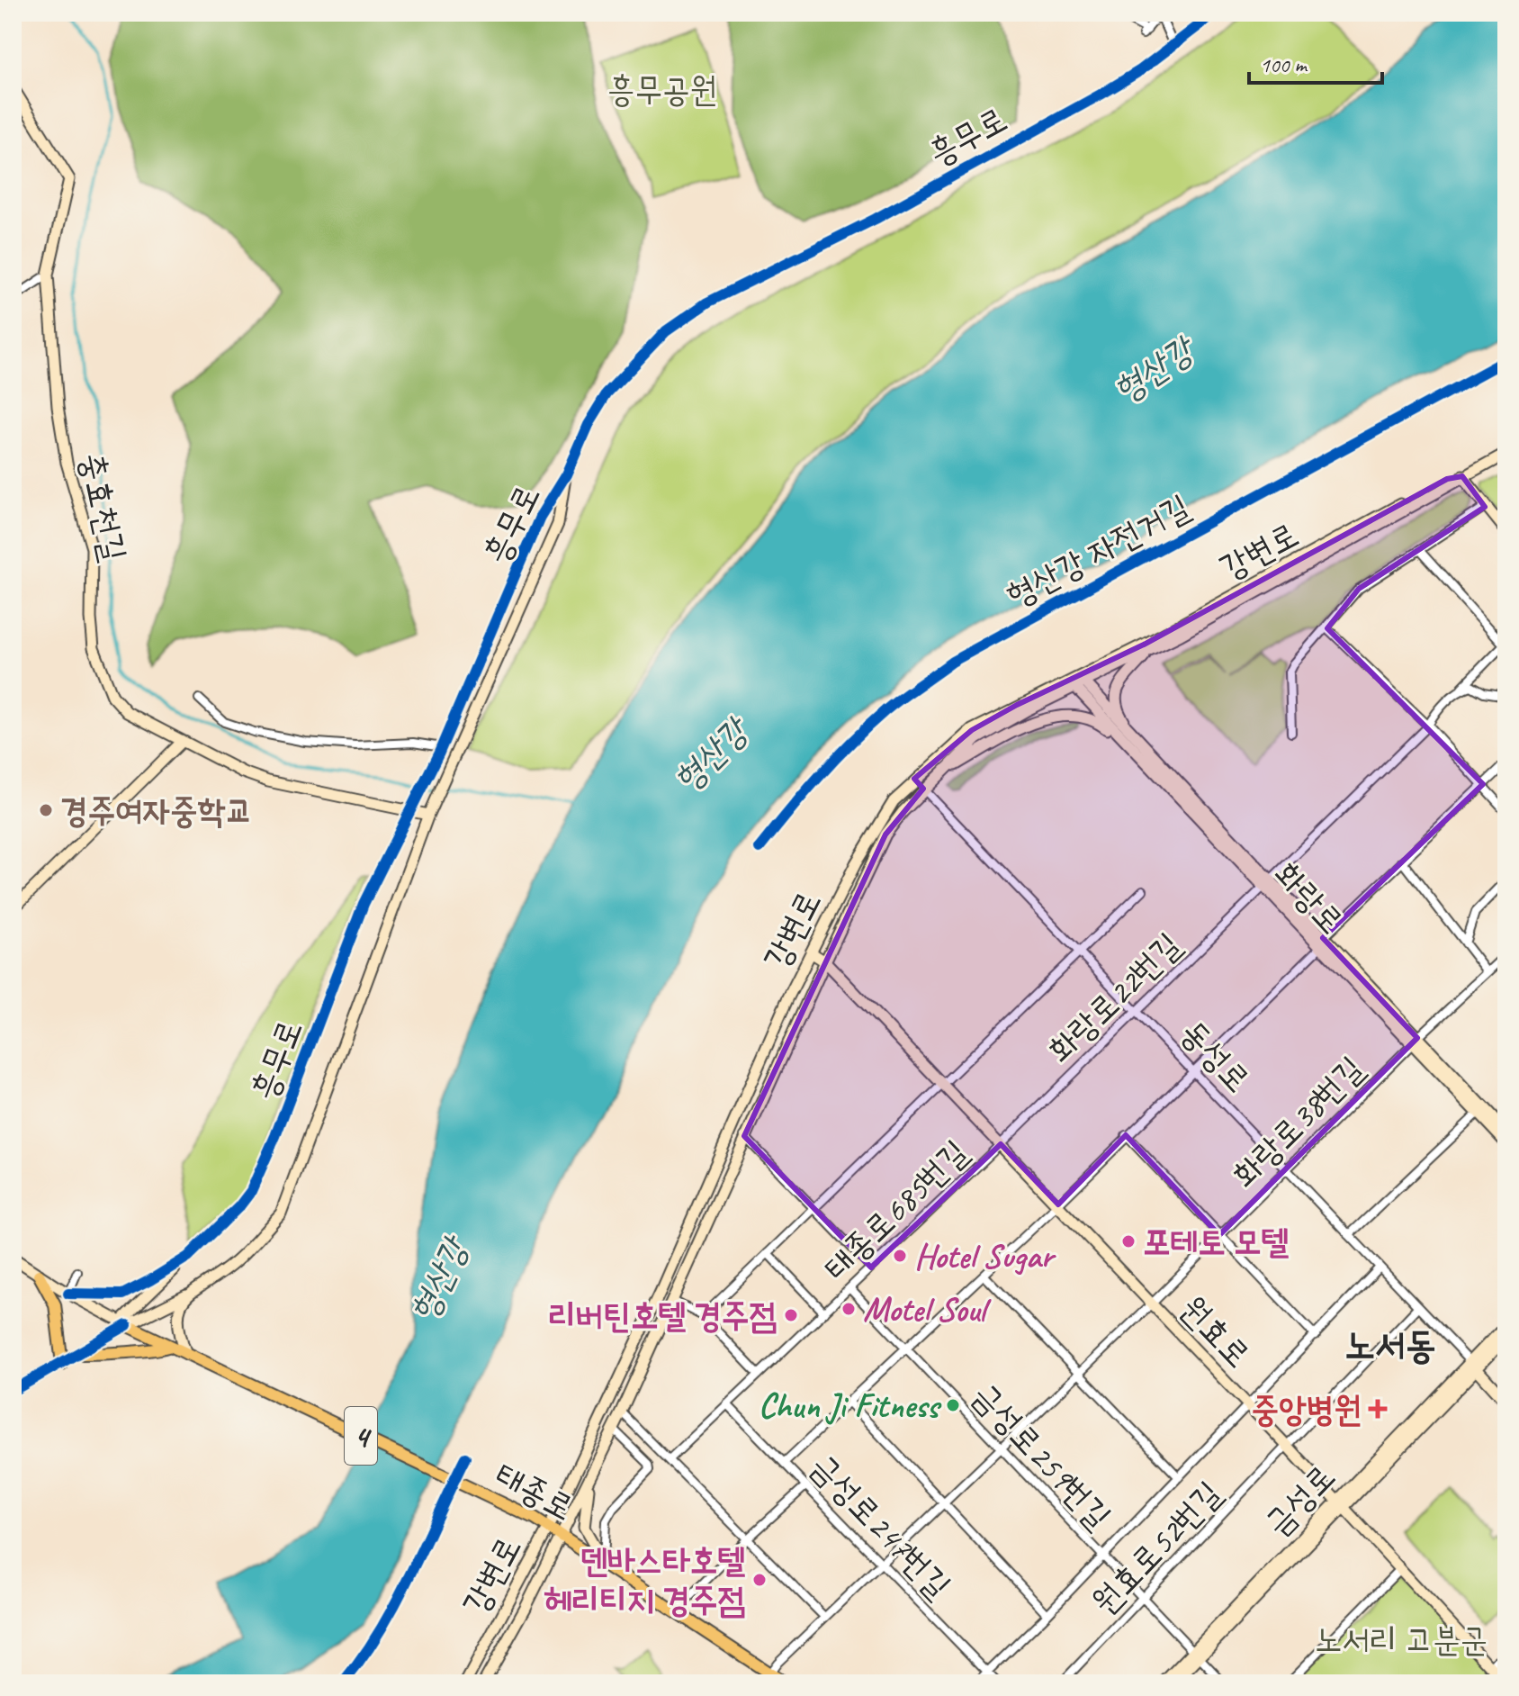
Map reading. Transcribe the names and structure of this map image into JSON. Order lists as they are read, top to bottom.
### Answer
{
  "streets": {
    "main road": ["4", "태종로"],
    "street": [
      "흥무로",
      "충효천길",
      "강변로",
      "화랑로",
      "화랑로22번길",
      "동성로",
      "화랑로38번길",
      "태종로685번길",
      "원효로",
      "금성로259번길",
      "금성로",
      "금성로247번길",
      "원효로52번길"
    ],
    "cycle path": ["형산강 자전거길"]
  },
  "crossings": [
    ["흥무로", "충효천길"],
    ["흥무로", "태종로"],
    ["강변로", "화랑로"],
    ["강변로", "동성로"],
    ["강변로", "원효로"],
    ["강변로", "태종로"],
    ["화랑로", "화랑로22번길"],
    ["화랑로", "화랑로38번길"],
    ["화랑로22번길", "동성로"],
    ["화랑로22번길", "태종로685번길"],
    ["화랑로22번길", "원효로"],
    ["동성로", "화랑로38번길"],
    ["동성로", "금성로"],
    ["동성로", "원효로52번길"],
    ["화랑로38번길", "원효로"],
    ["화랑로38번길", "금성로259번길"],
    ["화랑로38번길", "태종로"],
    ["화랑로38번길", "금성로247번길"],
    ["태종로685번길", "원효로"],
    ["태종로685번길", "금성로259번길"],
    ["태종로685번길", "금성로247번길"],
    ["원효로", "금성로"],
    ["원효로", "원효로52번길"],
    ["금성로259번길", "금성로"],
    ["금성로259번길", "원효로52번길"]
  ],
  "districts": ["노서동"],
  "water": ["형산강"],
  "parks": ["흥무공원", "노서리 고분군"],
  "places": {
    "other": [
      "경주여자중학교",
      "포테토 모텔",
      "Hotel Sugar",
      "Motel Soul",
      "리버틴호텔 경주점",
      "Chun Ji Fitness",
      "덴바스타호텔 헤리티지 경주점"
    ],
    "health": ["중앙병원"]
  },
  "scale_bar": "100 m"
}
